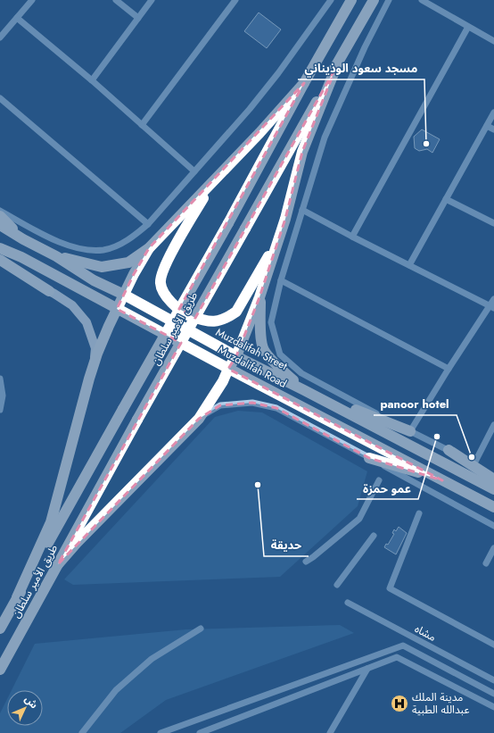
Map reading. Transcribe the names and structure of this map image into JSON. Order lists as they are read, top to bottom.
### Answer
{
  "streets": {
    "highway": ["طريق الأمير سلطان", "Muzdalifah Street", "Muzdalifah Road"],
    "street": ["مشاه"]
  },
  "places": {
    "other": [
      "مسجد سعود الوذيناني",
      "عمو حمزة",
      "panoor hotel",
      "حديقة"
    ],
    "hospital": ["مدينة الملك عبدالله الطبية"]
  },
  "north": "top right"
}
